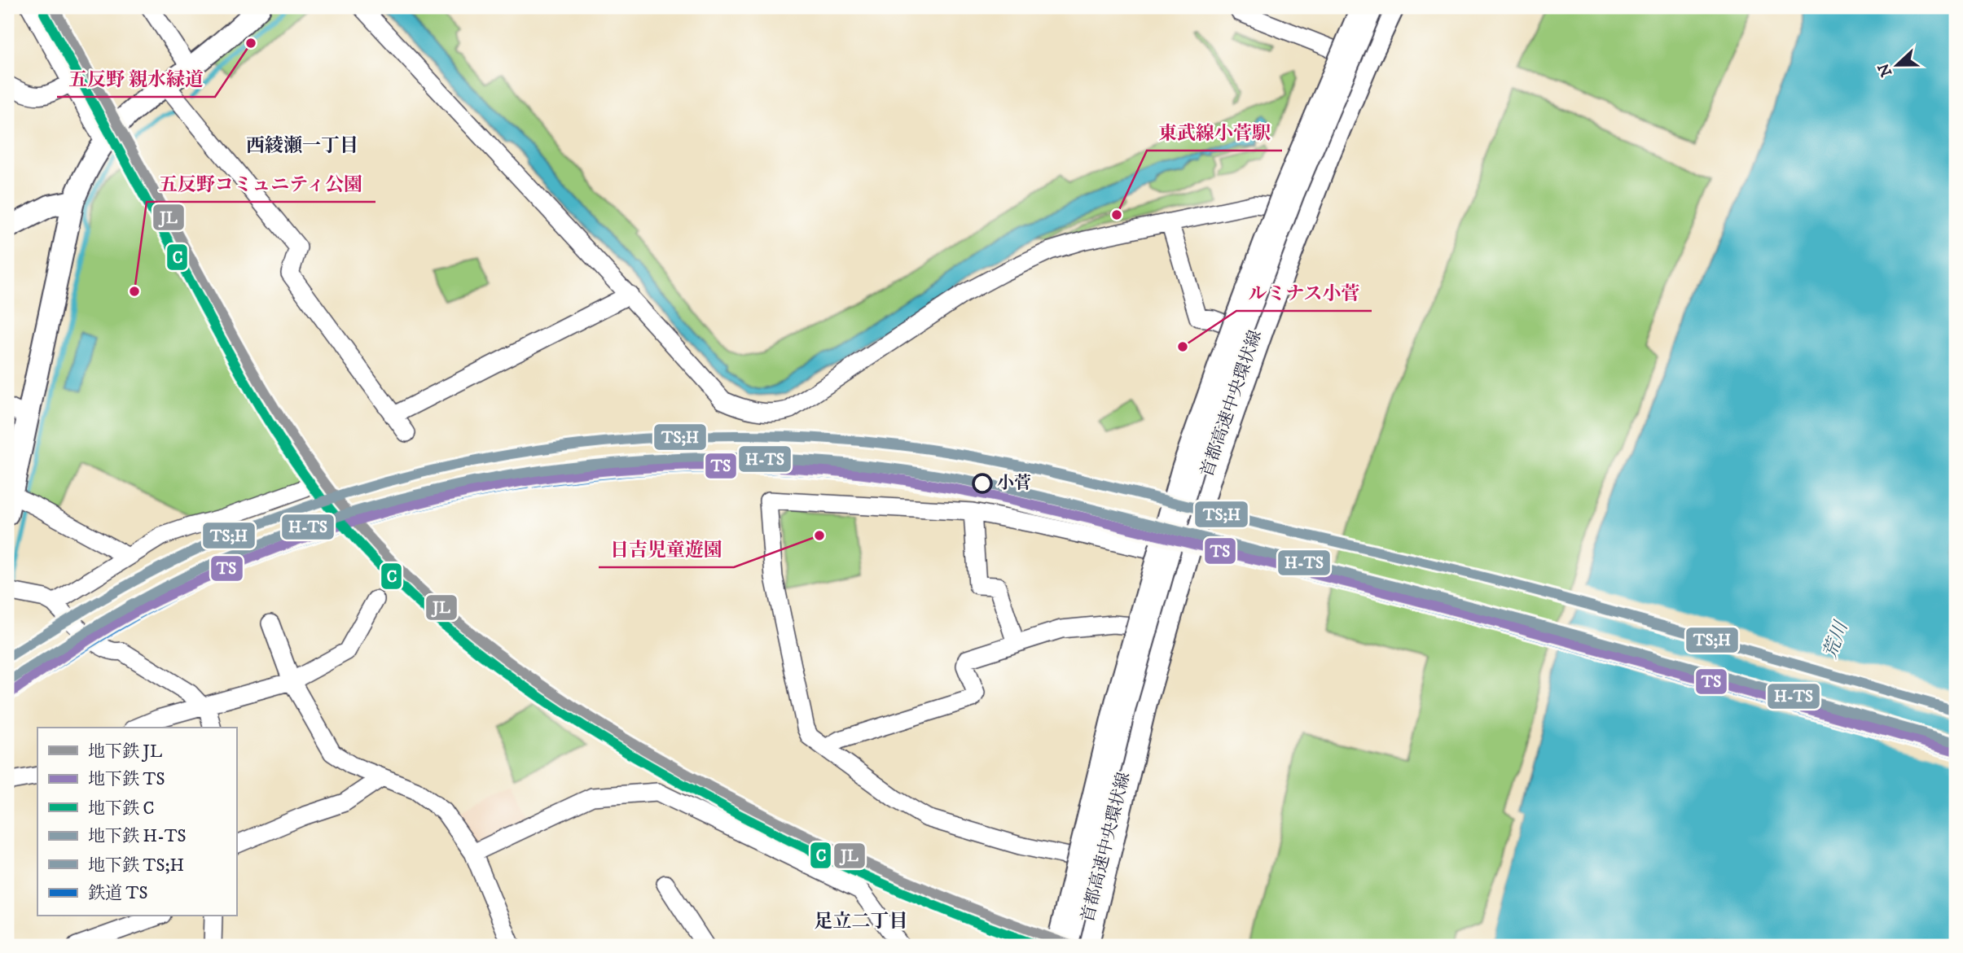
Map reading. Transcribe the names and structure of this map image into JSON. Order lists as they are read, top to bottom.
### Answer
{
  "streets": {
    "highway": ["首都高速中央環状線"]
  },
  "districts": ["西綾瀬一丁目", "足立二丁目"],
  "water": ["荒川"],
  "places": [
    "五反野 親水緑道",
    "東武線小菅駅",
    "五反野コミュニティ公園",
    "ルミナス小菅",
    "小菅",
    "日吉児童遊園"
  ],
  "lines": [
    "metro line JL",
    "metro line C",
    "metro line TS;H",
    "metro line H-TS",
    "metro line TS",
    "rail line TS"
  ],
  "legend": [
    "地下鉄 JL",
    "地下鉄 TS",
    "地下鉄 C",
    "地下鉄 H-TS",
    "地下鉄 TS;H",
    "鉄道 TS"
  ],
  "north": "left"
}
